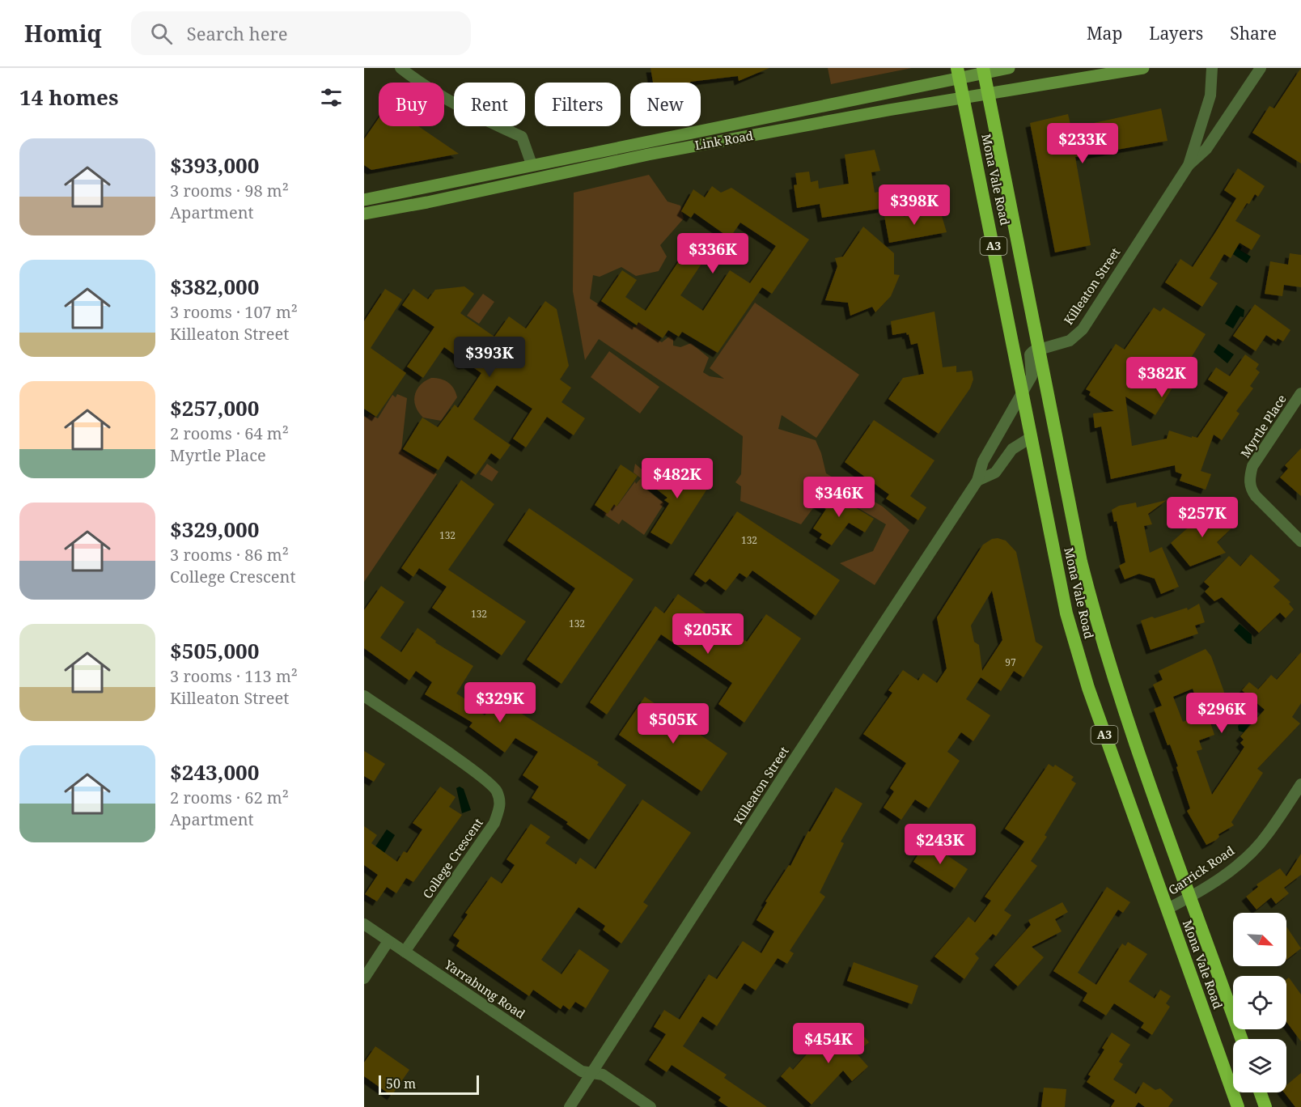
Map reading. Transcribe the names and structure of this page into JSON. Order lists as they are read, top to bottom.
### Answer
{
  "streets": {
    "highway": ["Mona Vale Road", "A3"],
    "main road": ["Link Road"],
    "street": [
      "Killeaton Street",
      "Myrtle Place",
      "College Crescent",
      "Garrick Road",
      "Yarrabung Road"
    ]
  },
  "crossings": [
    ["Link Road", "Mona Vale Road"],
    ["Mona Vale Road", "Killeaton Street"],
    ["Mona Vale Road", "Garrick Road"],
    ["Killeaton Street", "Yarrabung Road"],
    ["College Crescent", "Yarrabung Road"]
  ],
  "house_numbers": [
    "132",
    "132",
    "132",
    "132",
    "97"
  ],
  "scale_bar": "50 m",
  "north": "bottom right",
  "page": {
    "header": "Homiq",
    "search": "Search here",
    "nav": ["Map", "Layers", "Share"],
    "heading": "14 homes",
    "chip": [
      "Buy",
      "Rent",
      "Filters",
      "New"
    ],
    "price": [
      "$233K",
      "$398K",
      "$336K",
      "$393K",
      "$382K",
      "$482K",
      "$346K",
      "$257K",
      "$205K",
      "$329K",
      "$296K",
      "$505K",
      "$243K",
      "$454K"
    ],
    "list": [
      {
        "name": "$393,000",
        "note": "3 rooms · 98 m² · Apartment"
      },
      {
        "name": "$382,000",
        "note": "3 rooms · 107 m² · Killeaton Street"
      },
      {
        "name": "$257,000",
        "note": "2 rooms · 64 m² · Myrtle Place"
      },
      {
        "name": "$329,000",
        "note": "3 rooms · 86 m² · College Crescent"
      },
      {
        "name": "$505,000",
        "note": "3 rooms · 113 m² · Killeaton Street"
      },
      {
        "name": "$243,000",
        "note": "2 rooms · 62 m² · Apartment"
      }
    ],
    "scale": "50 m"
  }
}
